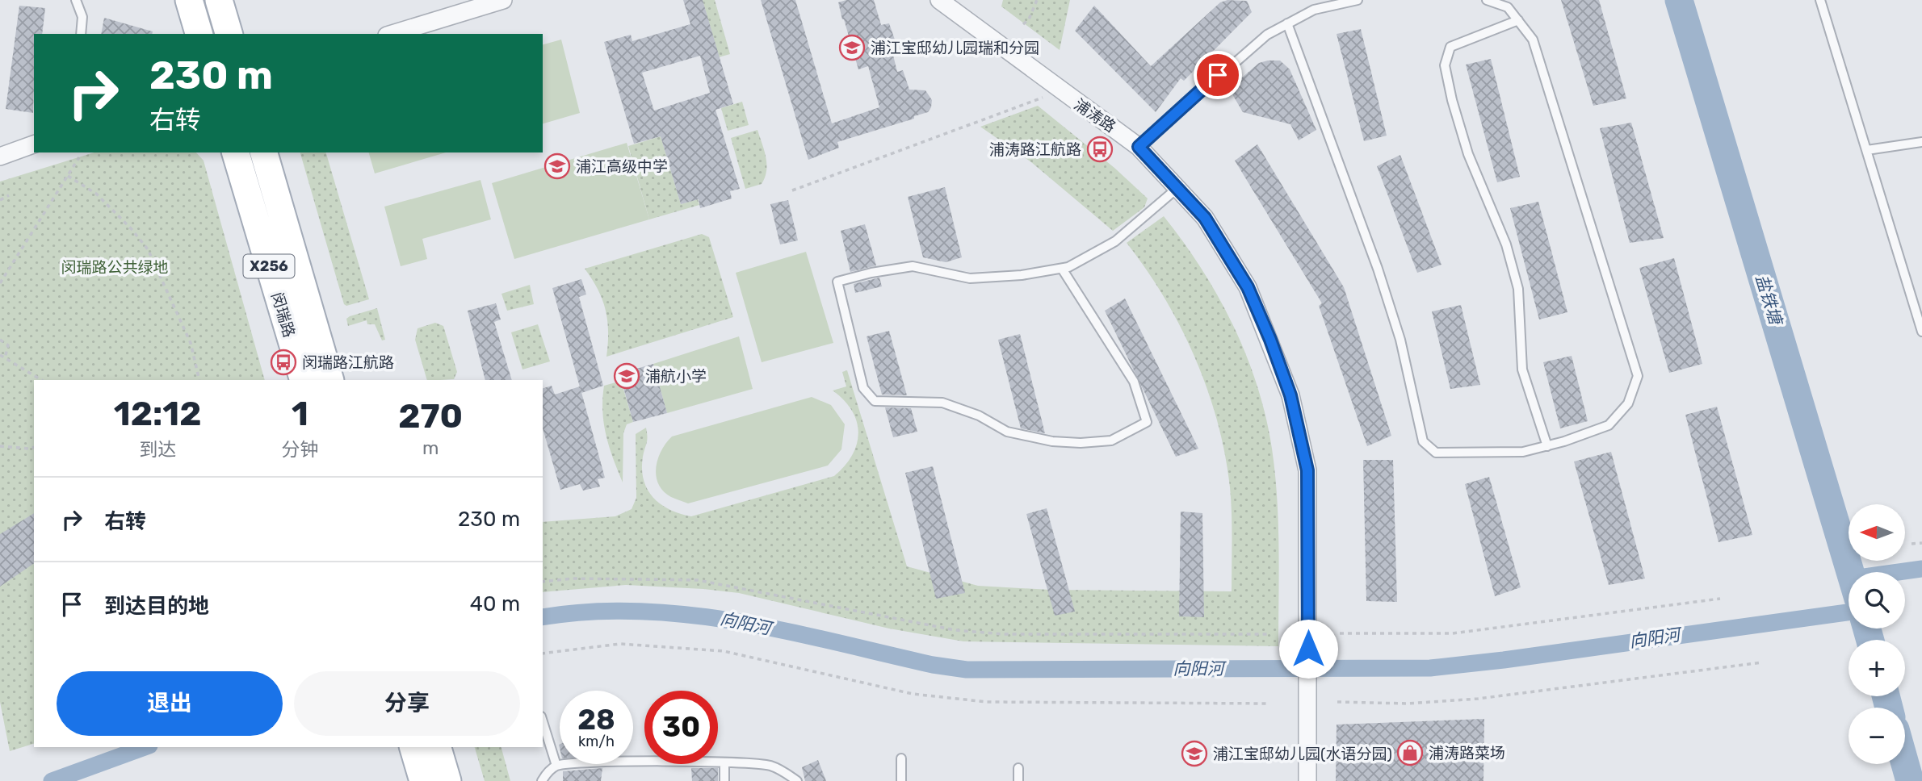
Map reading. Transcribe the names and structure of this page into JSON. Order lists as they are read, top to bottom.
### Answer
{
  "streets": {
    "main road": ["X256", "闵瑞路"],
    "street": ["浦涛路"]
  },
  "water": ["盐铁塘", "向阳河"],
  "parks": ["闵瑞路公共绿地"],
  "places": {
    "school or university": [
      "浦江宝邸幼儿园瑞和分园",
      "浦江高级中学",
      "浦航小学",
      "浦江宝邸幼儿园(水语分园)"
    ],
    "bus stop": ["浦涛路江航路", "闵瑞路江航路"],
    "shop": ["浦涛路菜场"]
  },
  "north": "left",
  "page": {
    "turn": ["230 m", "右转"],
    "eta": [
      "12:12",
      "到达",
      "1",
      "分钟",
      "270",
      "m"
    ],
    "list": [
      {
        "name": "右转",
        "value": "230 m"
      },
      {
        "name": "到达目的地",
        "value": "40 m"
      }
    ],
    "map_buttons": ["+", "−"],
    "buttons": ["退出", "分享"],
    "speed": "28 km/h",
    "limit": "30"
  }
}
